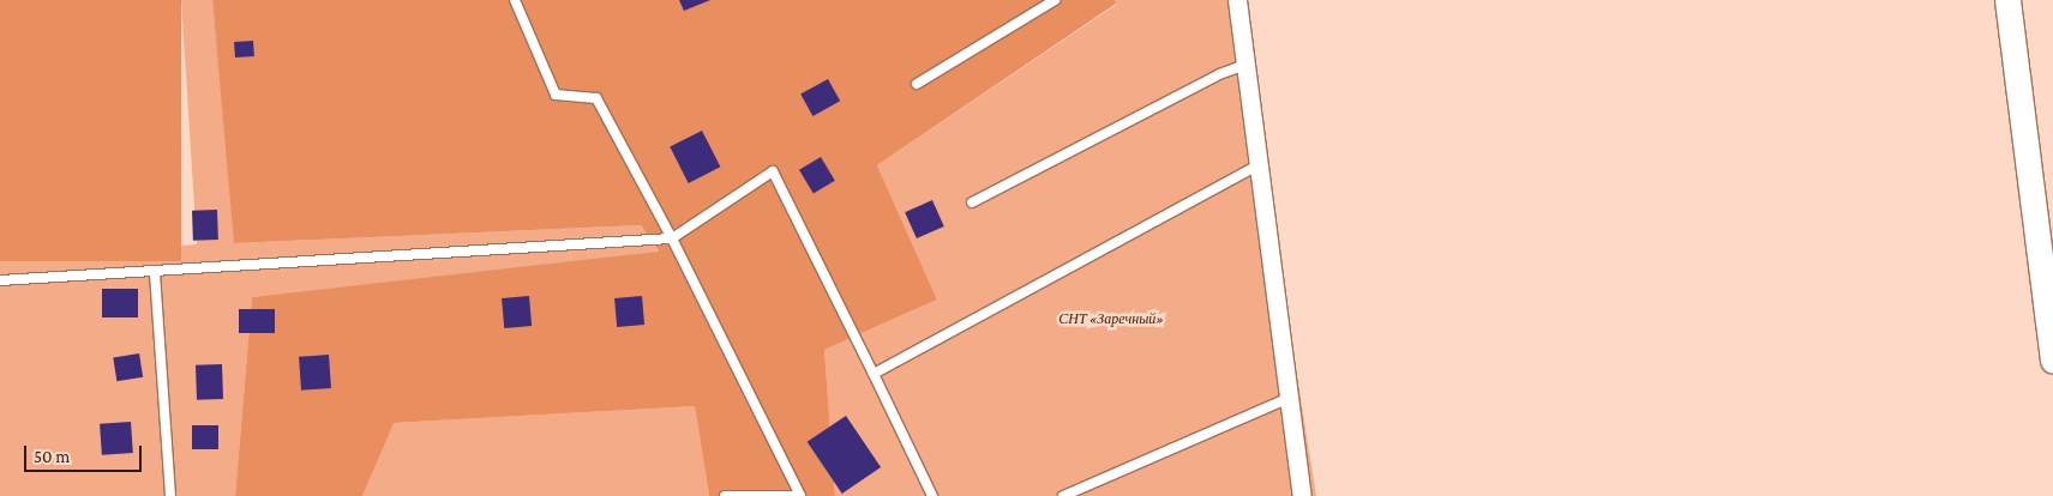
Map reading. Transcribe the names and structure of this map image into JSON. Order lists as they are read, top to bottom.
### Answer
{
  "parks": ["СНТ «Заречный»"],
  "scale_bar": "50 m"
}
